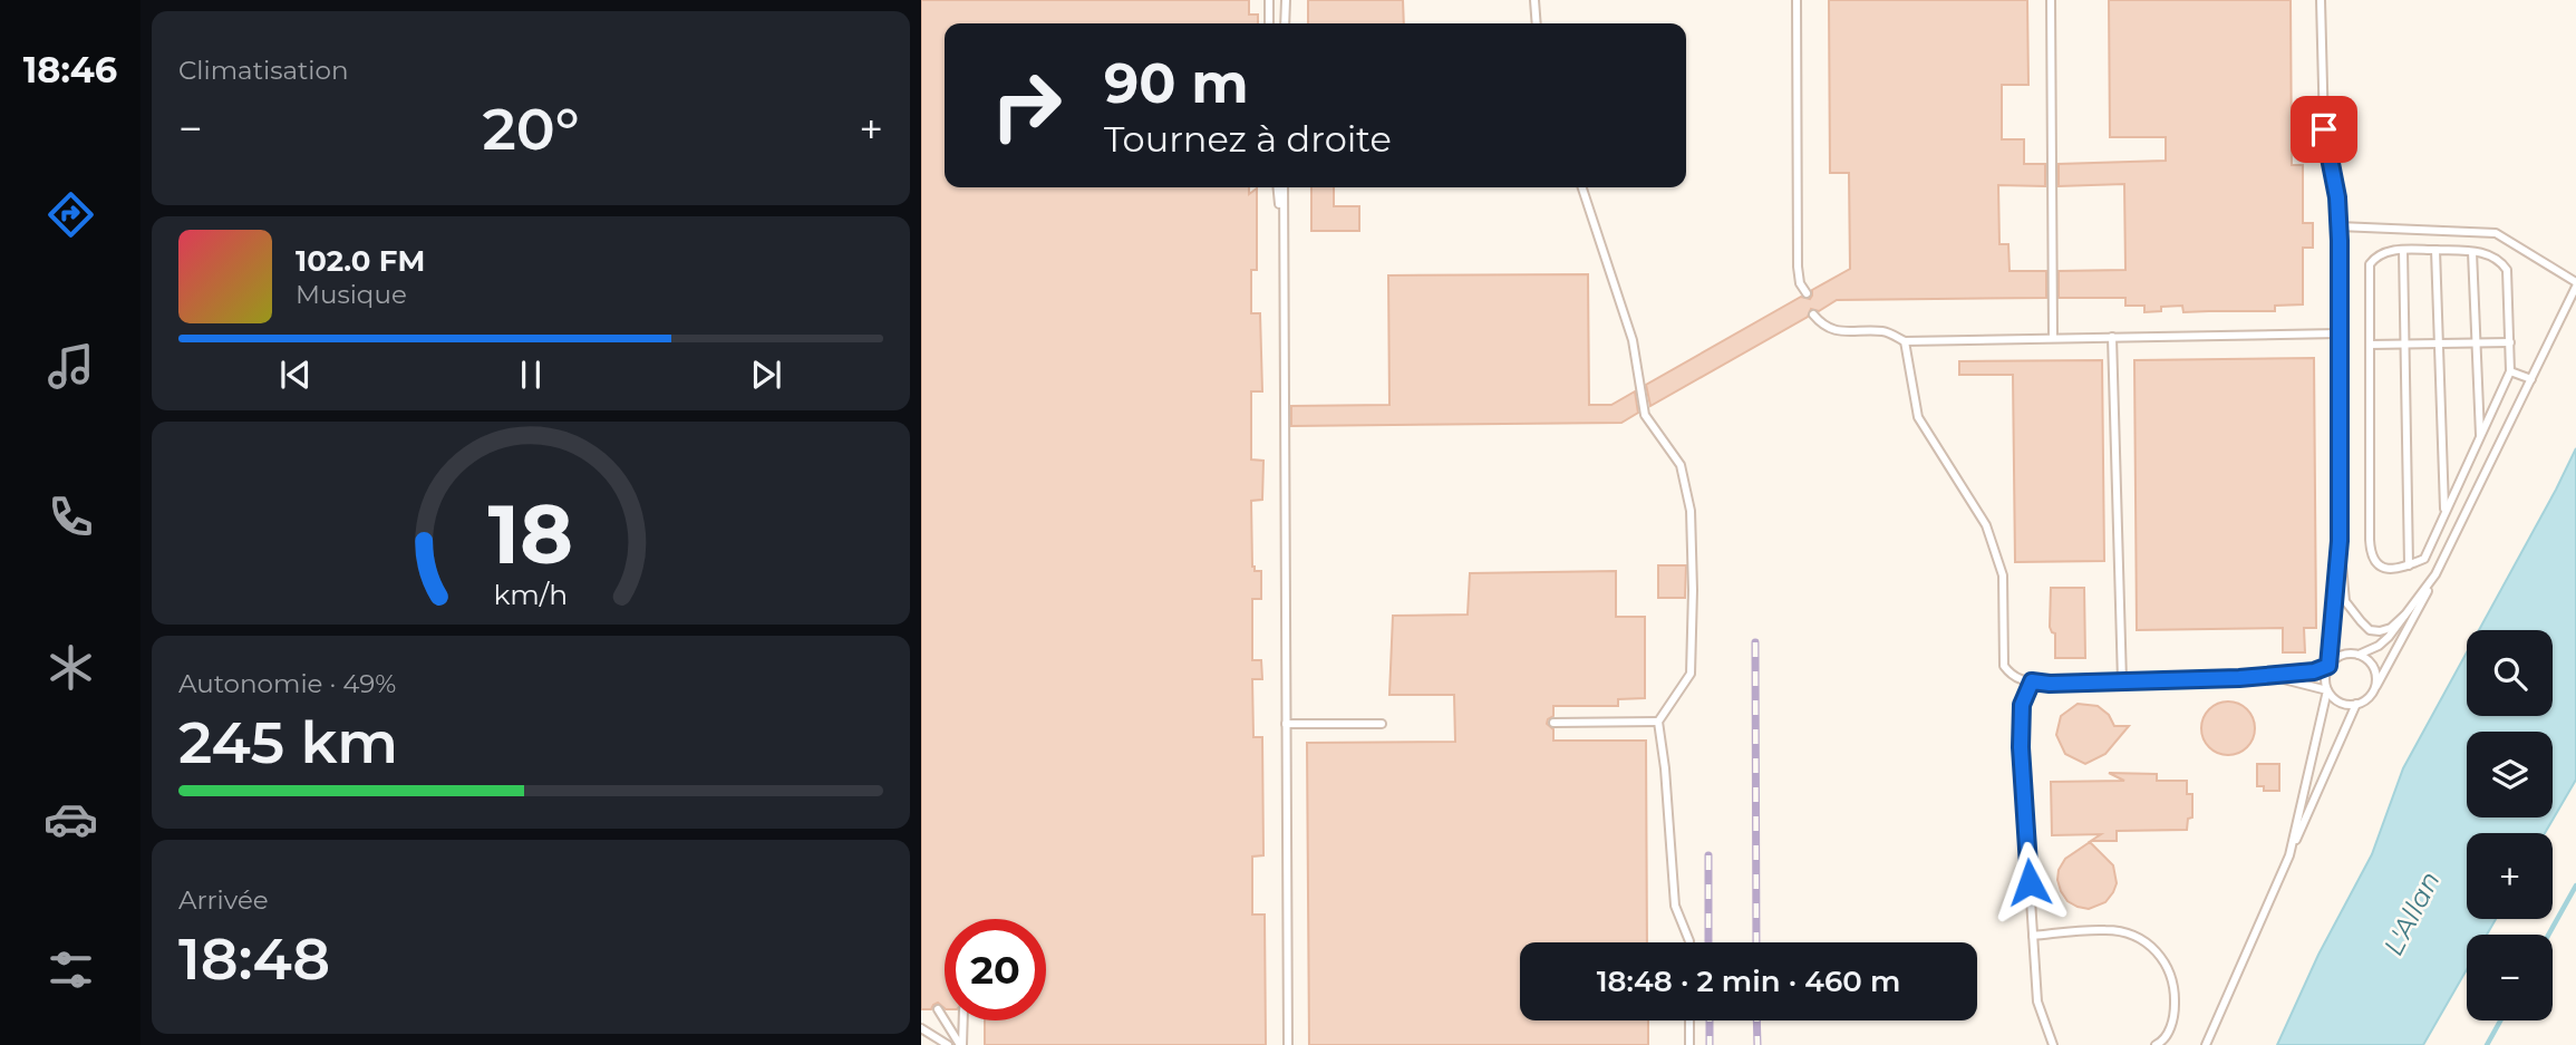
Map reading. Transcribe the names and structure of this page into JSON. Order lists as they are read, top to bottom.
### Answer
{
  "water": ["L'Allan"],
  "page": {
    "tabs": "18:46",
    "tile": [
      "Climatisation",
      ["Autonomie · 49%", "245 km"],
      ["Arrivée", "18:48"]
    ],
    "turn": ["90 m", "Tournez à droite"],
    "heat": ["−", "20°", "+"],
    "song": ["102.0 FM", "Musique"],
    "map_buttons": ["+", "−"],
    "limit": "20",
    "trip": "18:48 · 2 min · 460 m",
    "gauge": ["18", "km/h"]
  }
}
